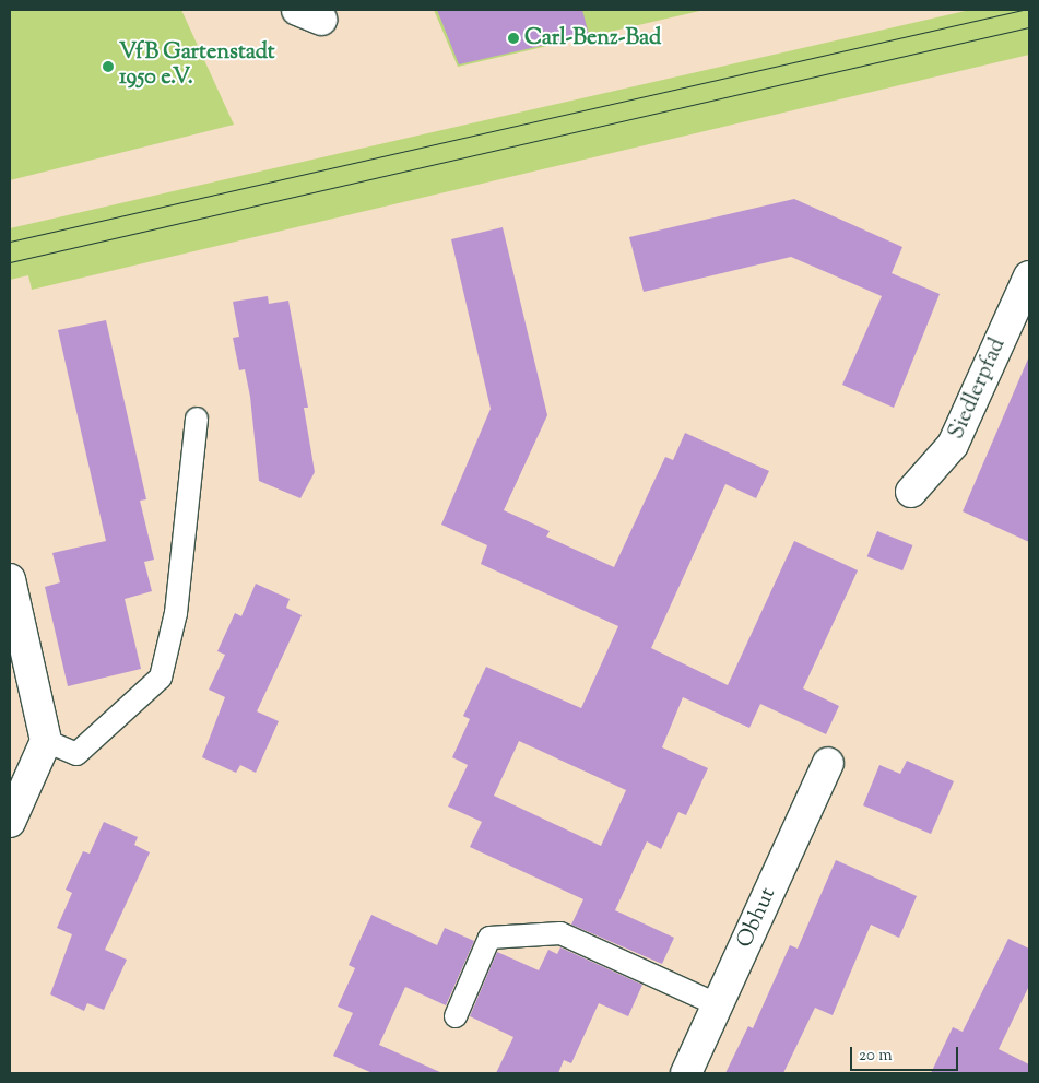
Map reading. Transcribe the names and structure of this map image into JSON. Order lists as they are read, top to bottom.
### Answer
{
  "streets": {
    "street": ["Siedlerpfad", "Obhut"]
  },
  "places": ["Carl-Benz-Bad", "VfB Gartenstadt 1950 e.V."],
  "scale_bar": "20 m"
}
